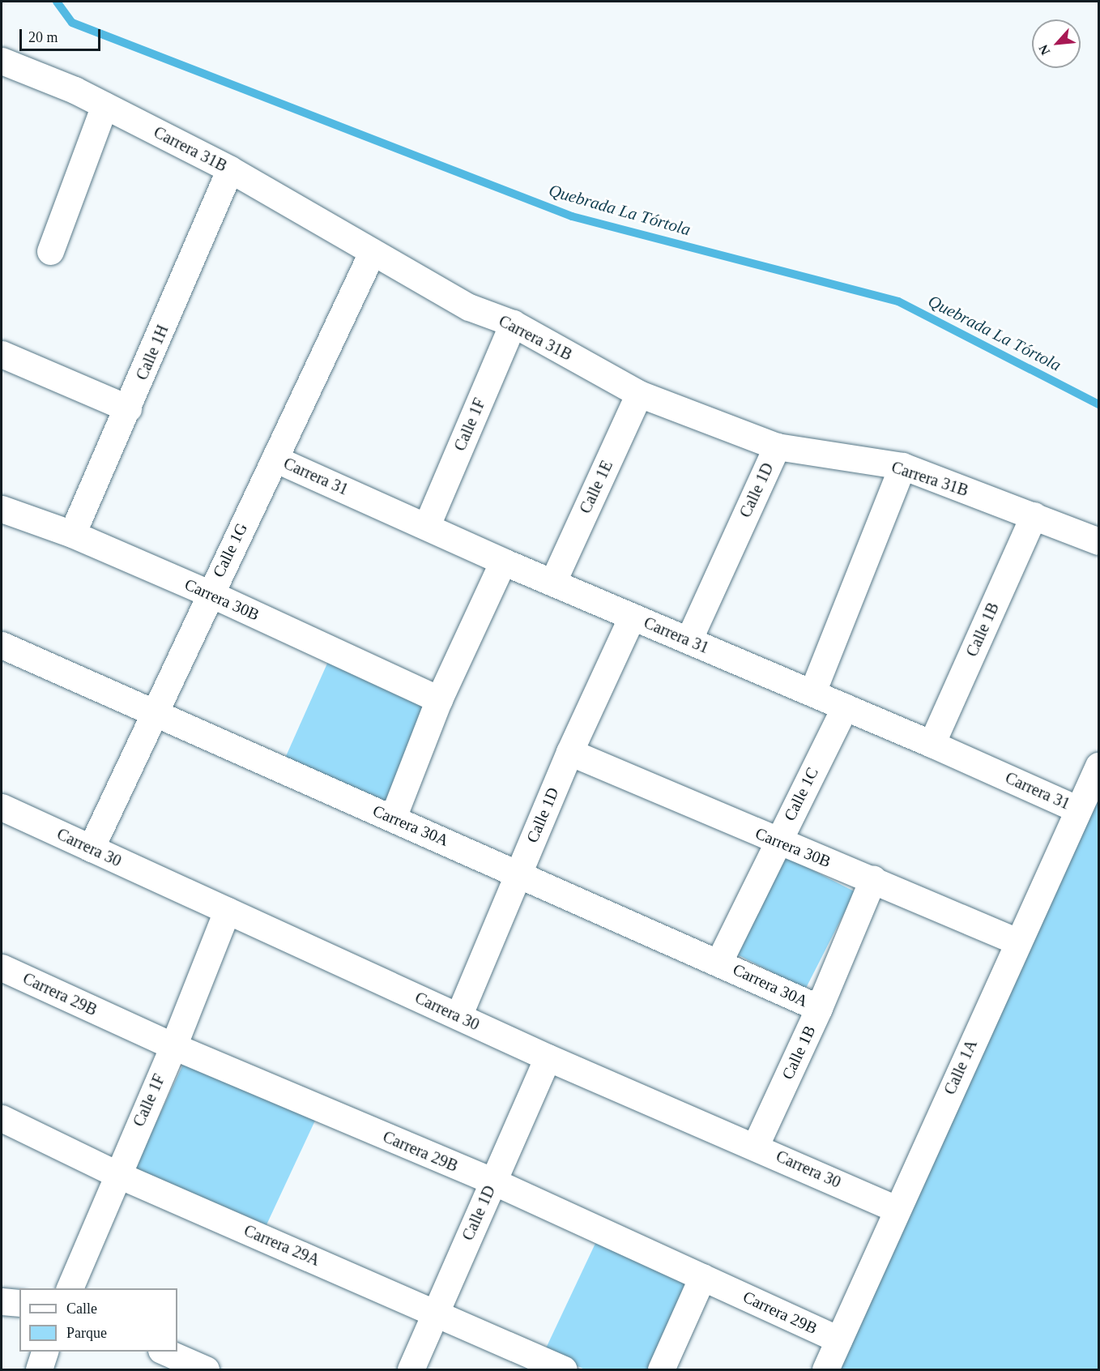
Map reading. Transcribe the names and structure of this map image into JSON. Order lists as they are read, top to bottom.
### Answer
{
  "streets": {
    "street": [
      "Carrera 31B",
      "Calle 1H",
      "Calle 1F",
      "Carrera 31",
      "Calle 1E",
      "Calle 1D",
      "Calle 1G",
      "Carrera 30B",
      "Calle 1B",
      "Calle 1C",
      "Carrera 30A",
      "Carrera 30",
      "Carrera 29B",
      "Calle 1A",
      "Carrera 29A"
    ]
  },
  "crossings": [
    ["Carrera 31B", "Calle 1H"],
    ["Carrera 31B", "Calle 1F"],
    ["Carrera 31B", "Calle 1E"],
    ["Carrera 31B", "Calle 1D"],
    ["Carrera 31B", "Calle 1G"],
    ["Carrera 31B", "Calle 1B"],
    ["Calle 1H", "Carrera 30B"],
    ["Calle 1F", "Carrera 31"],
    ["Calle 1F", "Carrera 30"],
    ["Calle 1F", "Carrera 29B"],
    ["Calle 1F", "Carrera 29A"],
    ["Carrera 31", "Calle 1E"],
    ["Carrera 31", "Calle 1D"],
    ["Carrera 31", "Calle 1G"],
    ["Carrera 31", "Calle 1B"],
    ["Carrera 31", "Calle 1C"],
    ["Carrera 31", "Calle 1A"],
    ["Calle 1D", "Carrera 30B"],
    ["Calle 1D", "Carrera 30A"],
    ["Calle 1D", "Carrera 30"],
    ["Calle 1D", "Carrera 29B"],
    ["Calle 1D", "Carrera 29A"],
    ["Calle 1G", "Carrera 30B"],
    ["Calle 1G", "Carrera 30A"],
    ["Calle 1G", "Carrera 30"],
    ["Carrera 30B", "Calle 1B"],
    ["Carrera 30B", "Calle 1C"],
    ["Carrera 30B", "Calle 1A"],
    ["Calle 1B", "Carrera 30A"],
    ["Calle 1B", "Carrera 30"],
    ["Calle 1C", "Carrera 30A"],
    ["Carrera 30", "Calle 1A"],
    ["Carrera 29B", "Calle 1A"]
  ],
  "water": ["Quebrada La Tórtola"],
  "legend": ["Calle", "Parque"],
  "scale_bar": "20 m",
  "north": "bottom left"
}
